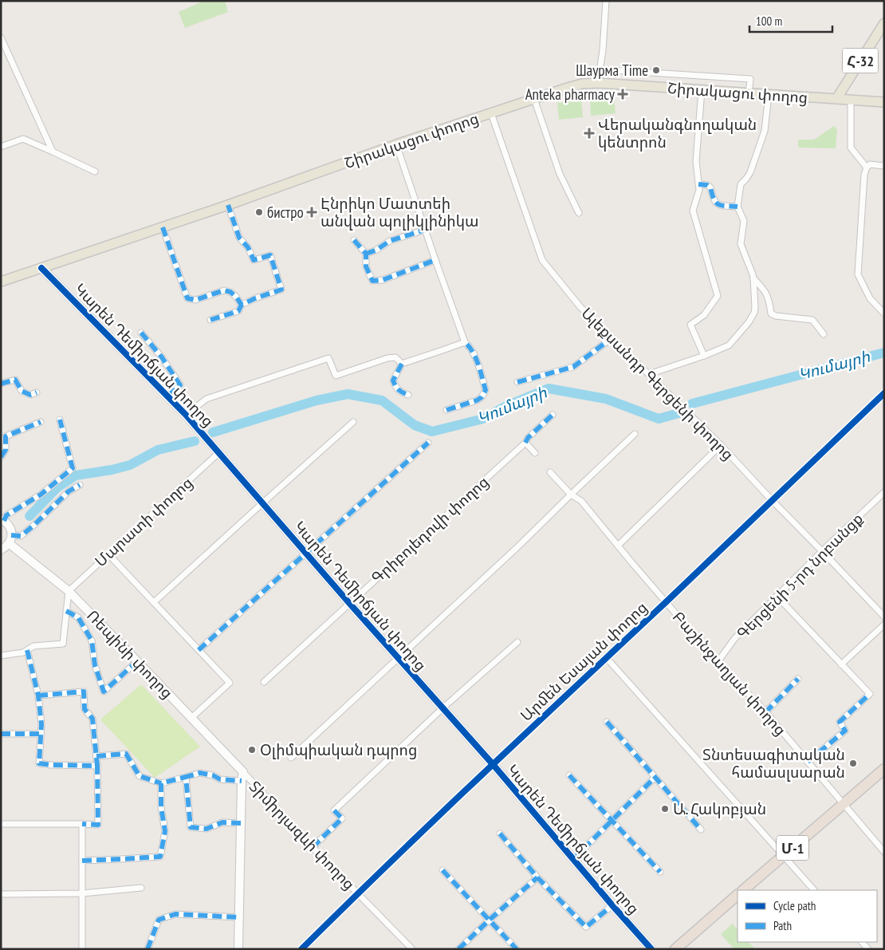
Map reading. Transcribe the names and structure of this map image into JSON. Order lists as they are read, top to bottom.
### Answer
{
  "streets": {
    "highway": ["Մ-1"],
    "main road": ["Հ-32", "Շիրակացու փողոց"],
    "street": [
      "Կարեն Դեմիրճյան փողոց",
      "Ալեքսանդր Գերցենի փողոց",
      "Մարատի փողոց",
      "Գրիբոյեդովի փողոց",
      "Գերցենի 5-րդ նրբանցք",
      "Ռեպինի փողոց",
      "Արմեն Եսայան փողոց",
      "Բաշինջաղյան փողոց",
      "Տիմիրյազևի փողոց"
    ]
  },
  "crossings": [
    ["Հ-32", "Շիրակացու փողոց"],
    ["Շիրակացու փողոց", "Կարեն Դեմիրճյան փողոց"],
    ["Շիրակացու փողոց", "Ալեքսանդր Գերցենի փողոց"],
    ["Կարեն Դեմիրճյան փողոց", "Մարատի փողոց"],
    ["Կարեն Դեմիրճյան փողոց", "Գրիբոյեդովի փողոց"],
    ["Կարեն Դեմիրճյան փողոց", "Արմեն Եսայան փողոց"],
    ["Ալեքսանդր Գերցենի փողոց", "Գերցենի 5-րդ նրբանցք"],
    ["Ալեքսանդր Գերցենի փողոց", "Արմեն Եսայան փողոց"],
    ["Մարատի փողոց", "Ռեպինի փողոց"],
    ["Գերցենի 5-րդ նրբանցք", "Բաշինջաղյան փողոց"],
    ["Ռեպինի փողոց", "Տիմիրյազևի փողոց"],
    ["Արմեն Եսայան փողոց", "Բաշինջաղյան փողոց"],
    ["Արմեն Եսայան փողոց", "Տիմիրյազևի փողոց"],
    ["Բաշինջաղյան փողոց", "Մ-1"]
  ],
  "water": ["Կումայրի"],
  "places": {
    "other": [
      "Шаурма Time",
      "бистро",
      "Օլիմպիական դպրոց",
      "Տնտեսագիտական համասլսարան",
      "Ա. Հակոբյան"
    ],
    "health": ["Anteka pharmacy", "Վերականգնողական կենտրոն", "Էնրիկո Մատտեի անվան պոլիկլինիկա"]
  },
  "legend": ["Cycle path", "Path"],
  "scale_bar": "100 m"
}
